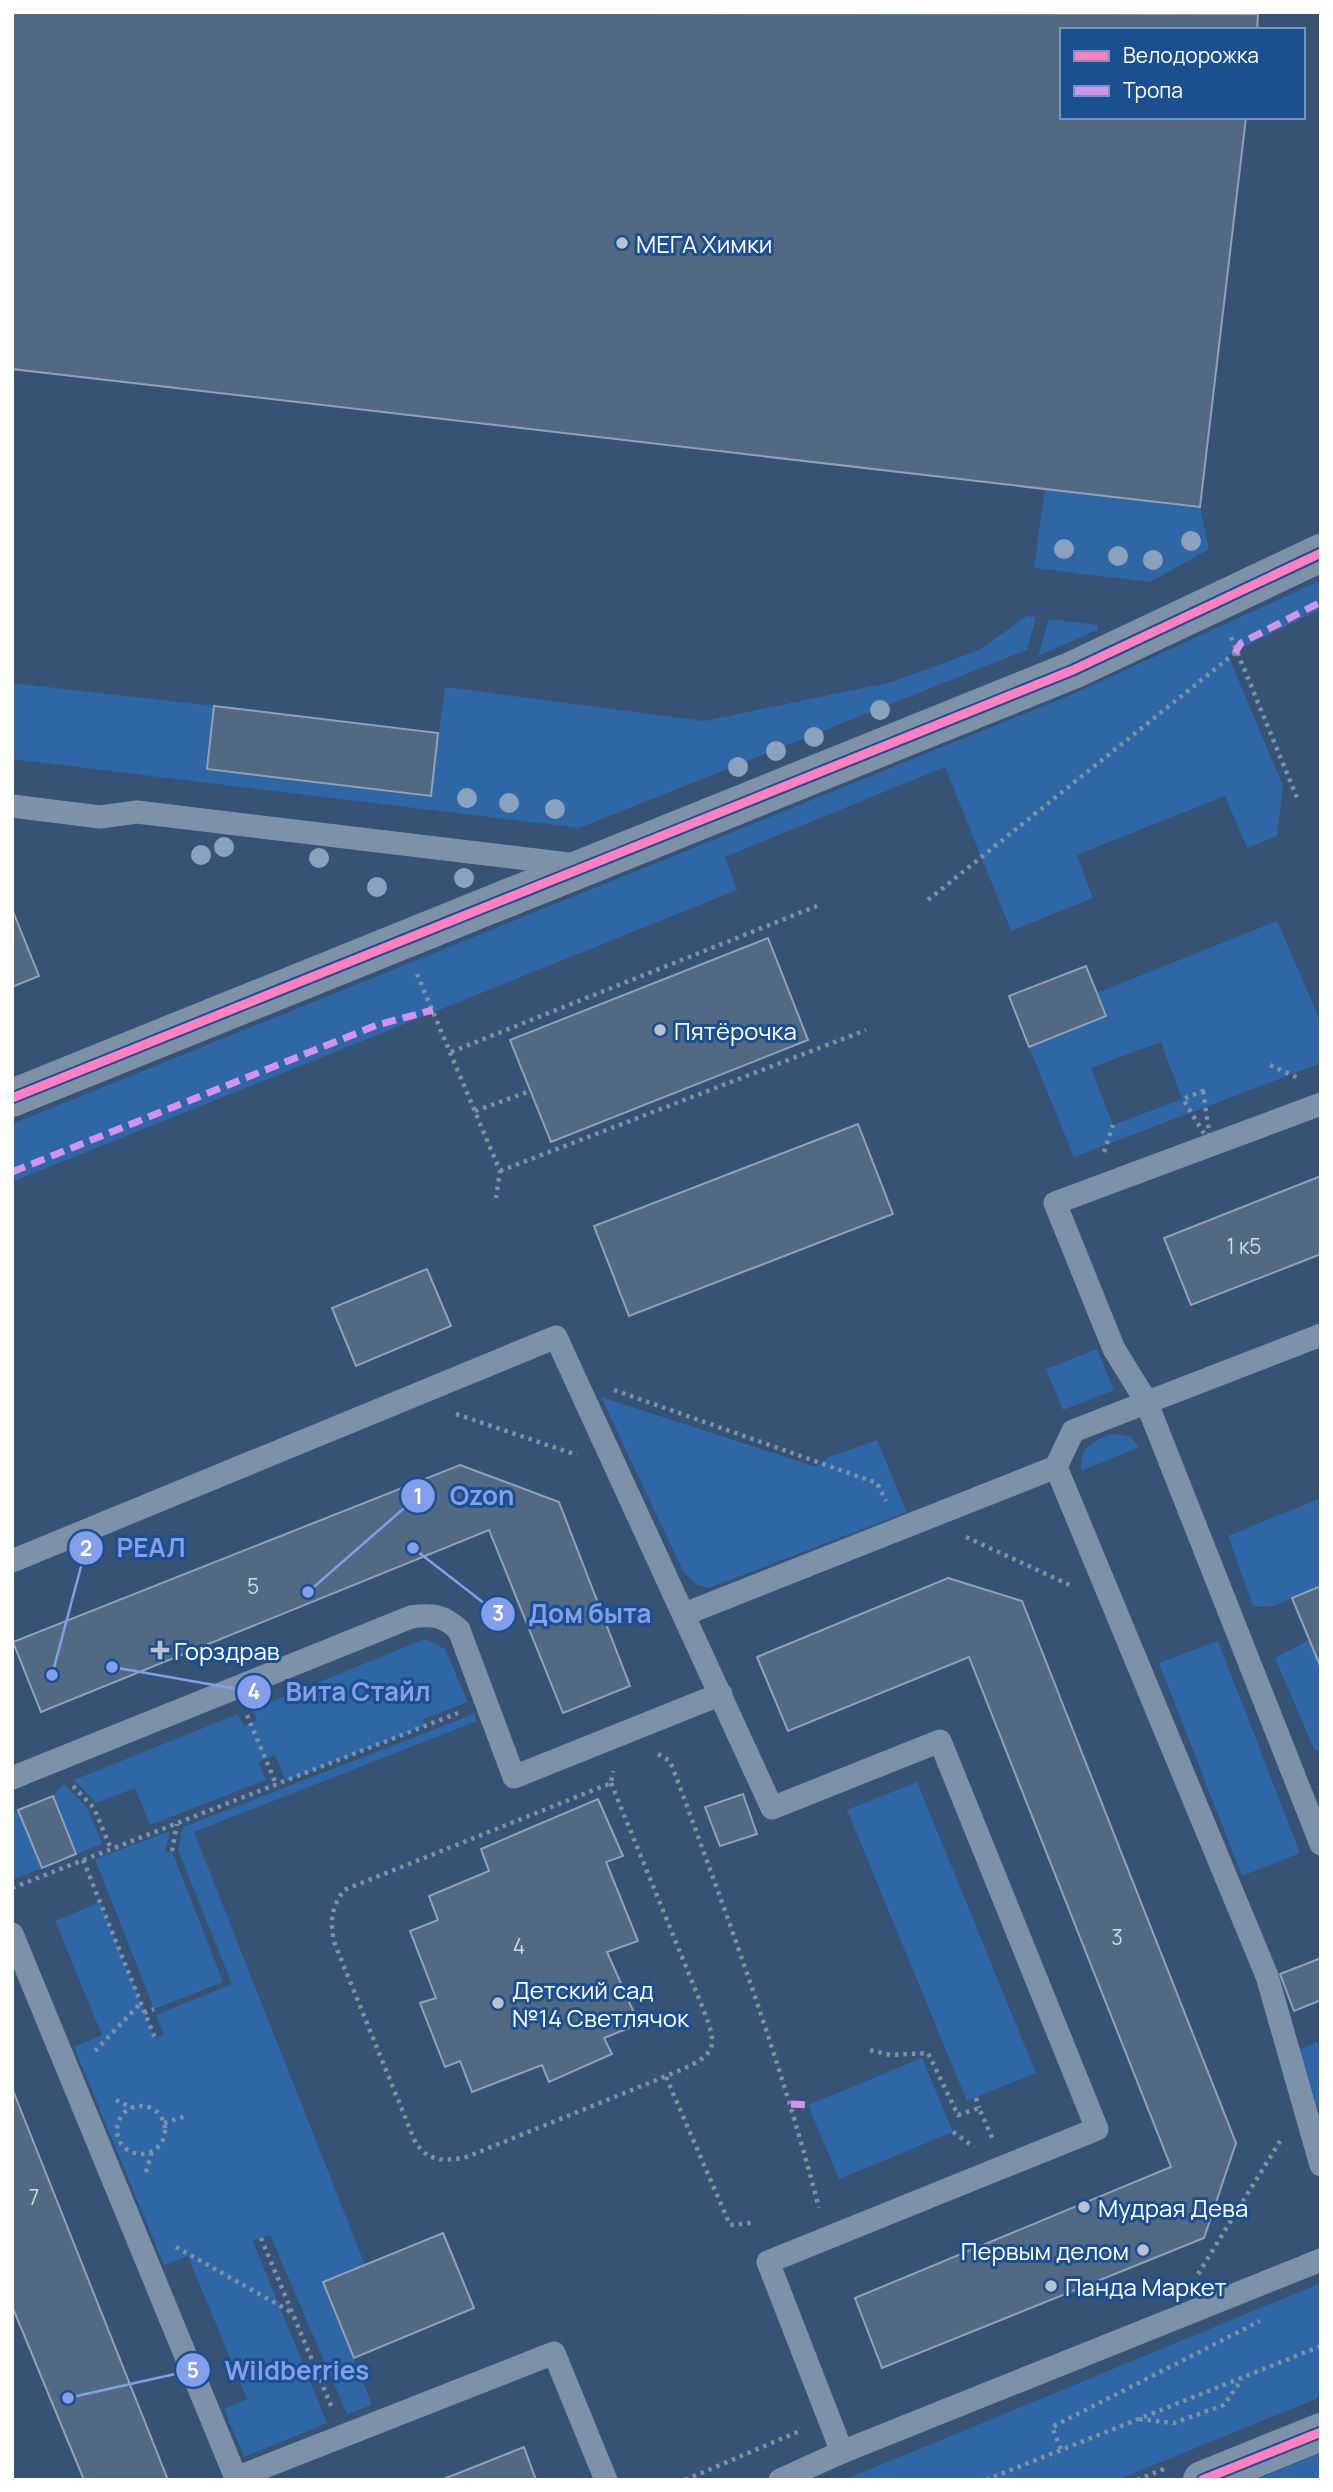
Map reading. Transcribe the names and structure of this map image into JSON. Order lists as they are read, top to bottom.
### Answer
{
  "places": {
    "other": [
      "МЕГА Химки",
      "Пятёрочка",
      "Дом быта",
      "Ozon",
      "Вита Стайл",
      "РЕАЛ",
      "Детский сад №14 Светлячок",
      "Мудрая Дева",
      "Первым делом",
      "Панда Маркет",
      "Wildberries"
    ],
    "health": ["Горздрав"]
  },
  "house_numbers": [
    "1 к5",
    "5",
    "3",
    "4",
    "7"
  ],
  "legend": ["Велодорожка", "Тропа"]
}
